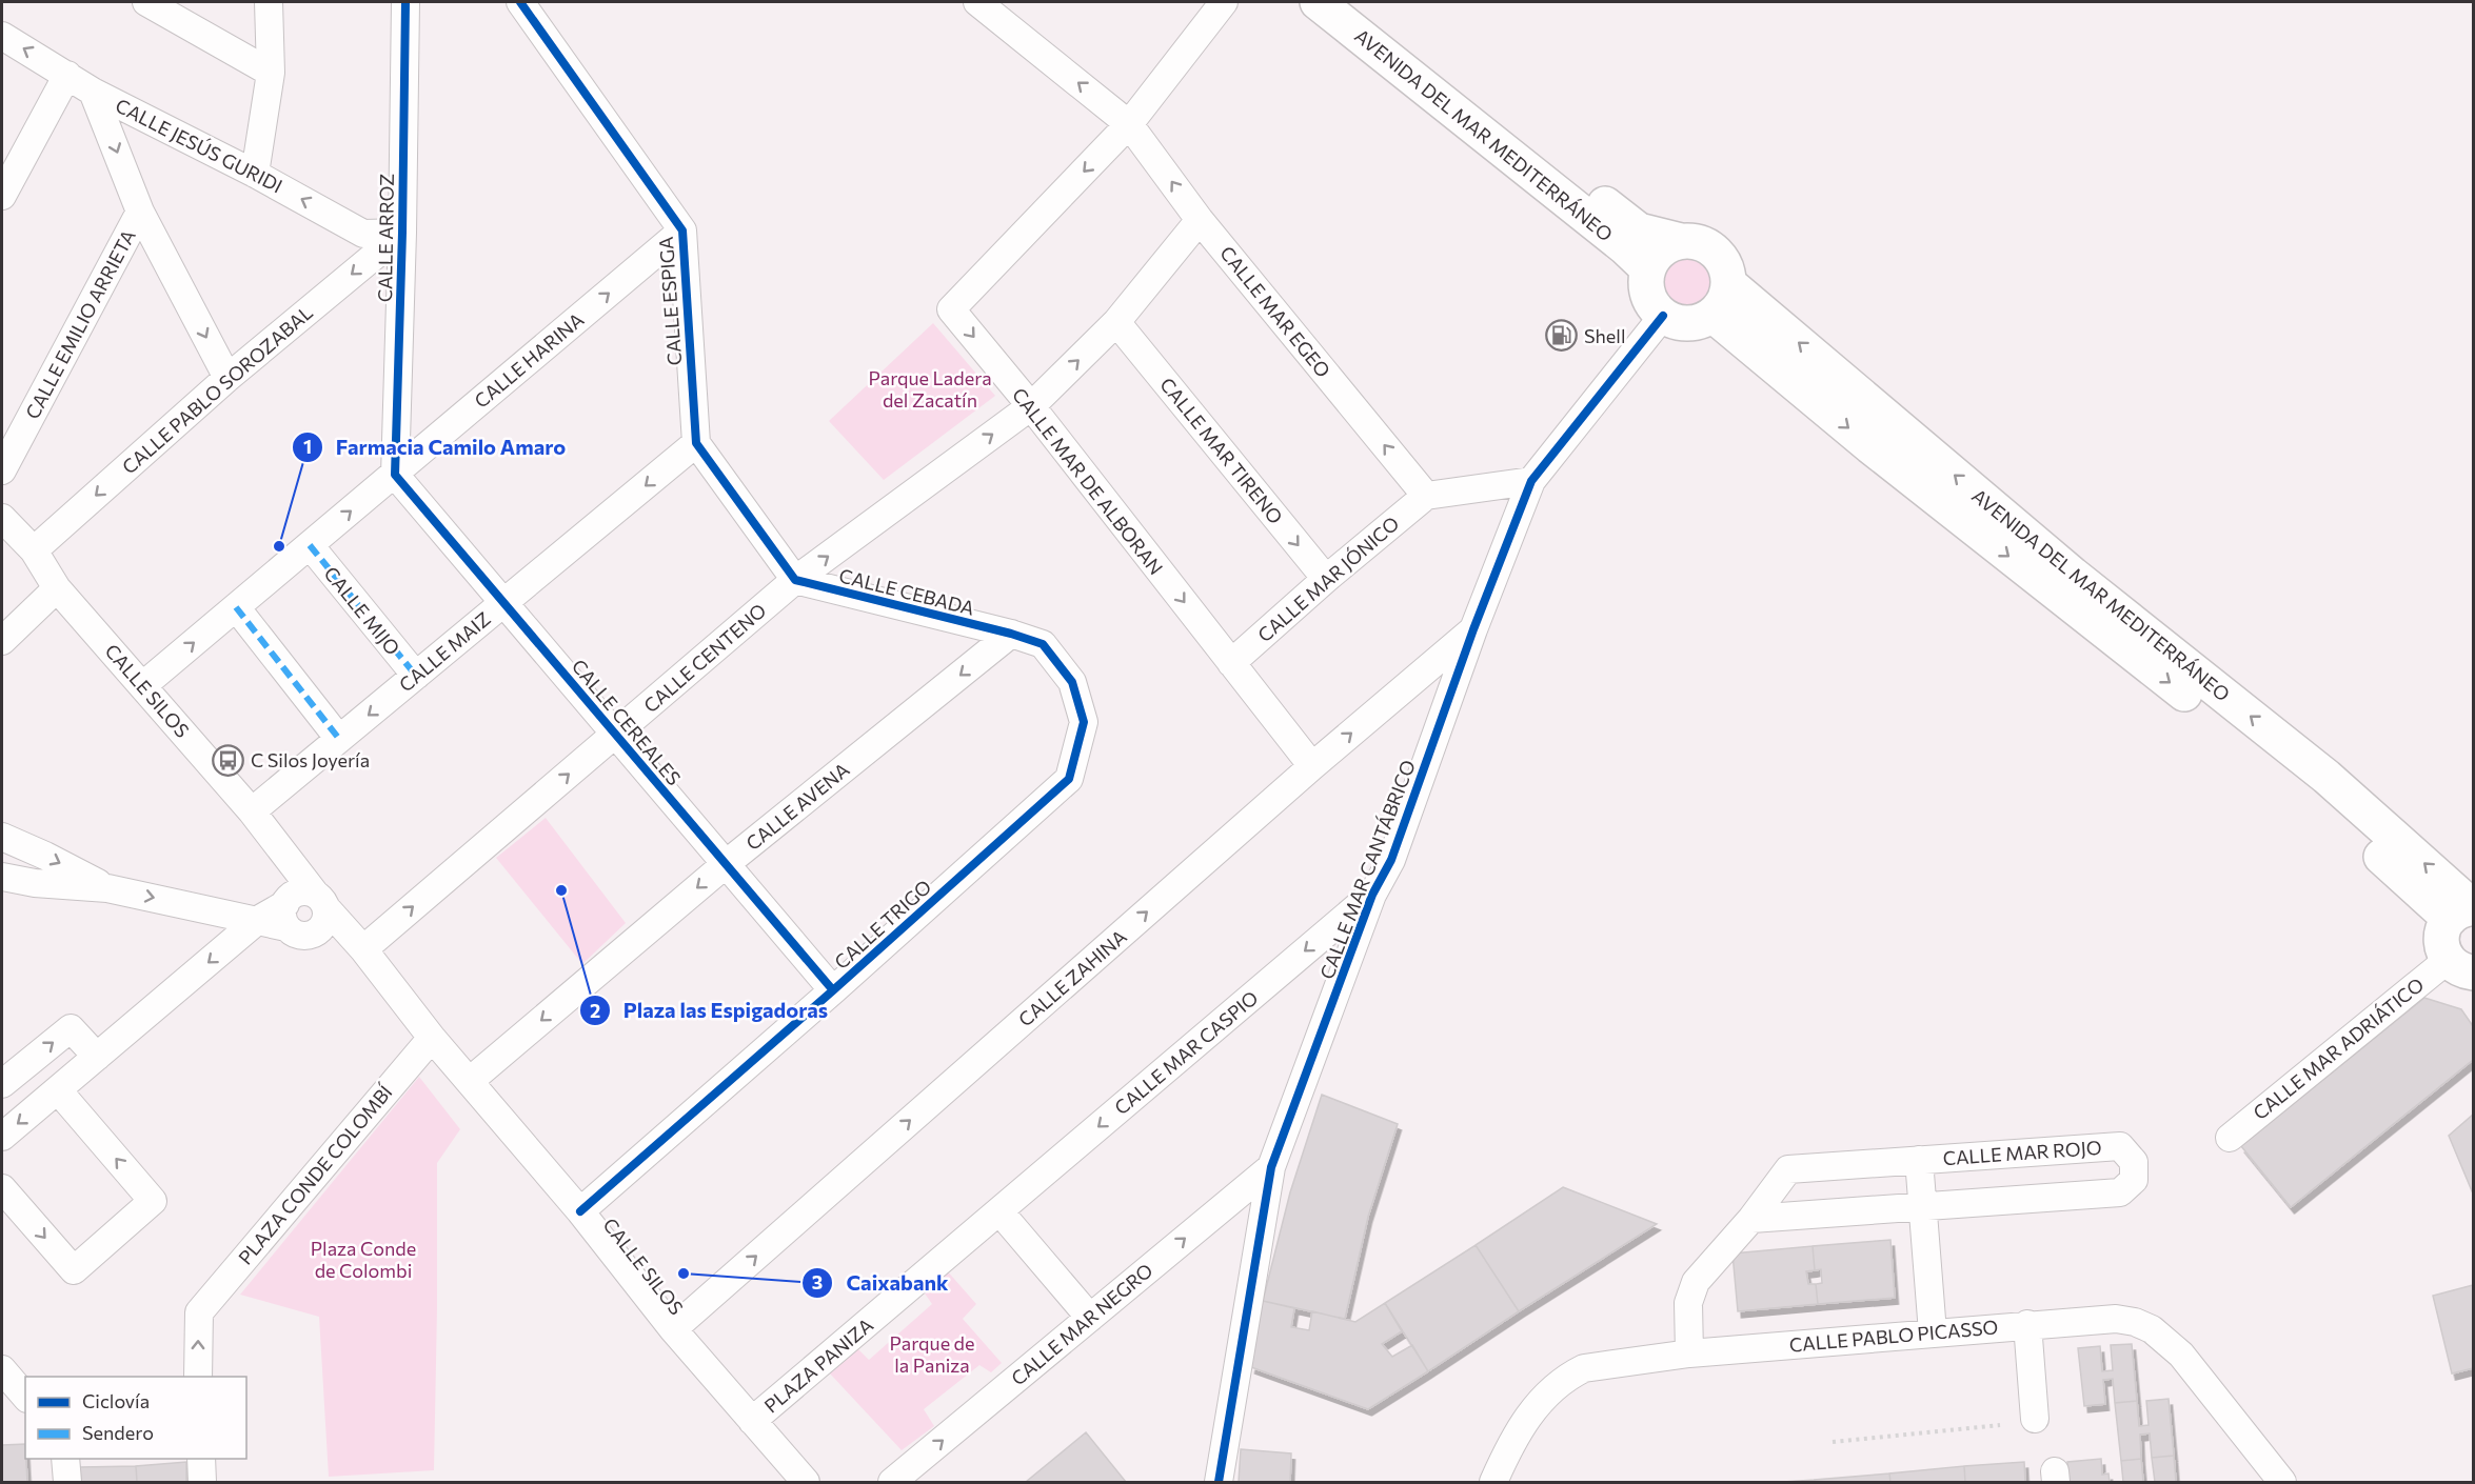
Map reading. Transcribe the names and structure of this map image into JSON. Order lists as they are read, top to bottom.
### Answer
{
  "streets": {
    "main road": ["AVENIDA DEL MAR MEDITERRÁNEO"],
    "street": [
      "CALLE JESÚS GURIDI",
      "CALLE ARROZ",
      "CALLE ESPIGA",
      "CALLE MAR EGEO",
      "CALLE EMILIO ARRIETA",
      "CALLE HARINA",
      "CALLE PABLO SOROZABAL",
      "CALLE MAR TIRENO",
      "CALLE MAR DE ALBORAN",
      "CALLE MAR JÓNICO",
      "CALLE CEBADA",
      "CALLE MIJO",
      "CALLE MAIZ",
      "CALLE CENTENO",
      "CALLE SILOS",
      "CALLE CEREALES",
      "CALLE AVENA",
      "CALLE MAR CANTÁBRICO",
      "CALLE TRIGO",
      "CALLE ZAHINA",
      "CALLE MAR ADRIÁTICO",
      "CALLE MAR CASPIO",
      "CALLE MAR ROJO",
      "PLAZA CONDE COLOMBÍ",
      "CALLE MAR NEGRO",
      "CALLE PABLO PICASSO",
      "PLAZA PANIZA"
    ]
  },
  "crossings": [
    ["AVENIDA DEL MAR MEDITERRÁNEO", "CALLE MAR CANTÁBRICO"],
    ["CALLE JESÚS GURIDI", "CALLE ARROZ"],
    ["CALLE JESÚS GURIDI", "CALLE PABLO SOROZABAL"],
    ["CALLE ARROZ", "CALLE HARINA"],
    ["CALLE ARROZ", "CALLE PABLO SOROZABAL"],
    ["CALLE ARROZ", "CALLE CEREALES"],
    ["CALLE ESPIGA", "CALLE HARINA"],
    ["CALLE ESPIGA", "CALLE MAIZ"],
    ["CALLE MAR EGEO", "CALLE MAR DE ALBORAN"],
    ["CALLE MAR EGEO", "CALLE MAR JÓNICO"],
    ["CALLE MAR EGEO", "CALLE CENTENO"],
    ["CALLE HARINA", "CALLE MIJO"],
    ["CALLE HARINA", "CALLE SILOS"],
    ["CALLE HARINA", "CALLE CEREALES"],
    ["CALLE PABLO SOROZABAL", "CALLE SILOS"],
    ["CALLE MAR TIRENO", "CALLE MAR JÓNICO"],
    ["CALLE MAR TIRENO", "CALLE CENTENO"],
    ["CALLE MAR DE ALBORAN", "CALLE MAR JÓNICO"],
    ["CALLE MAR DE ALBORAN", "CALLE CENTENO"],
    ["CALLE MAR DE ALBORAN", "CALLE ZAHINA"],
    ["CALLE CEBADA", "CALLE CENTENO"],
    ["CALLE CEBADA", "CALLE AVENA"],
    ["CALLE CEBADA", "CALLE TRIGO"],
    ["CALLE MIJO", "CALLE MAIZ"],
    ["CALLE MAIZ", "CALLE SILOS"],
    ["CALLE MAIZ", "CALLE CEREALES"],
    ["CALLE CENTENO", "CALLE SILOS"],
    ["CALLE CENTENO", "CALLE CEREALES"],
    ["CALLE SILOS", "CALLE AVENA"],
    ["CALLE SILOS", "CALLE TRIGO"],
    ["CALLE SILOS", "CALLE ZAHINA"],
    ["CALLE SILOS", "PLAZA CONDE COLOMBÍ"],
    ["CALLE SILOS", "PLAZA PANIZA"],
    ["CALLE CEREALES", "CALLE AVENA"],
    ["CALLE CEREALES", "CALLE TRIGO"],
    ["CALLE AVENA", "CALLE TRIGO"],
    ["CALLE MAR CANTÁBRICO", "CALLE ZAHINA"],
    ["CALLE MAR CANTÁBRICO", "CALLE MAR CASPIO"],
    ["CALLE MAR CANTÁBRICO", "CALLE MAR NEGRO"],
    ["CALLE MAR CASPIO", "PLAZA PANIZA"],
    ["CALLE MAR ROJO", "CALLE PABLO PICASSO"]
  ],
  "one_way": [
    "CALLE JESÚS GURIDI",
    "CALLE MAR EGEO",
    "CALLE HARINA",
    "CALLE PABLO SOROZABAL",
    "CALLE MAR TIRENO",
    "CALLE MAIZ",
    "CALLE CENTENO",
    "CALLE AVENA",
    "CALLE ZAHINA",
    "CALLE MAR CASPIO",
    "CALLE MAR NEGRO"
  ],
  "parks": ["Parque Ladera del Zacatín", "Plaza Conde de Colombi", "Parque de la Paniza"],
  "places": {
    "fuel station": ["Shell"],
    "other": ["Farmacia Camilo Amaro", "Plaza las Espigadoras", "Caixabank"],
    "bus stop": ["C Silos Joyería"]
  },
  "legend": ["Ciclovía", "Sendero"]
}
